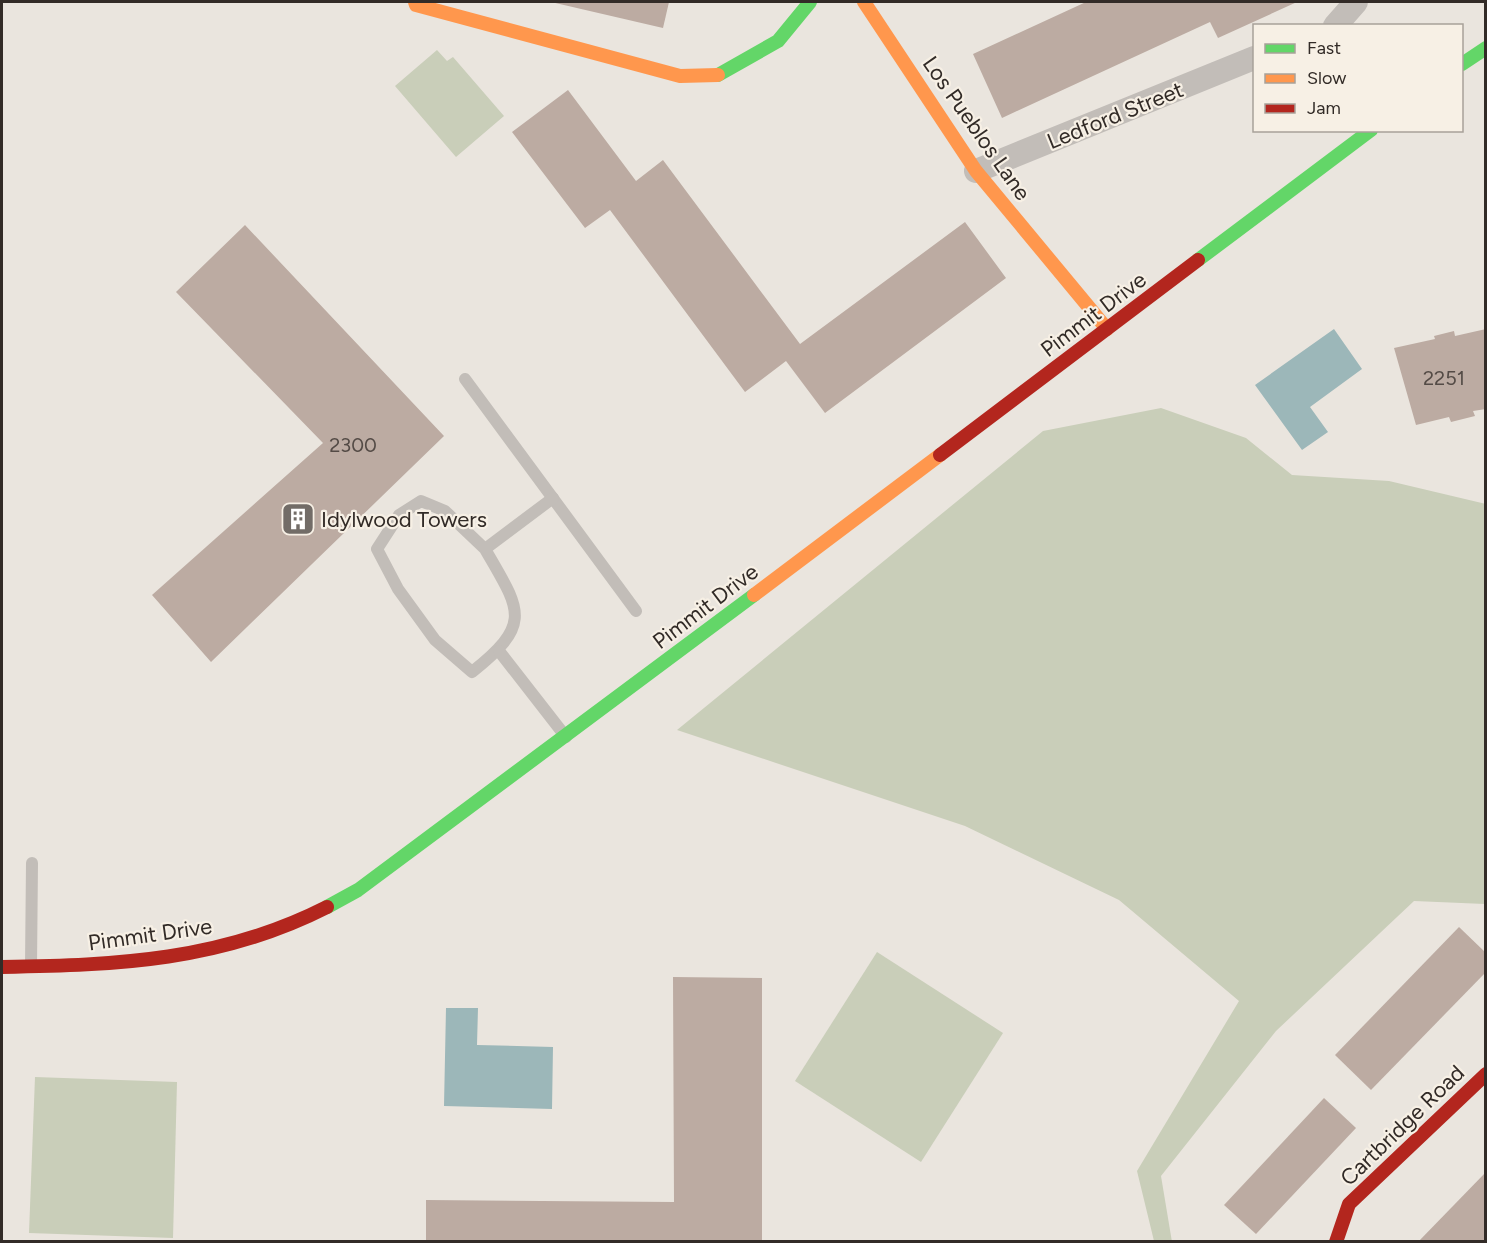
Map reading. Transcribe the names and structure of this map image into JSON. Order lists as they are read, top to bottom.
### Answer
{
  "streets": {
    "street": [
      "Ledford Street",
      "Los Pueblos Lane",
      "Pimmit Drive",
      "Cartbridge Road"
    ]
  },
  "crossings": [
    ["Ledford Street", "Los Pueblos Lane"],
    ["Los Pueblos Lane", "Pimmit Drive"]
  ],
  "places": {
    "building": ["Idylwood Towers"]
  },
  "house_numbers": ["2251", "2300"],
  "legend": ["Fast", "Slow", "Jam"]
}
